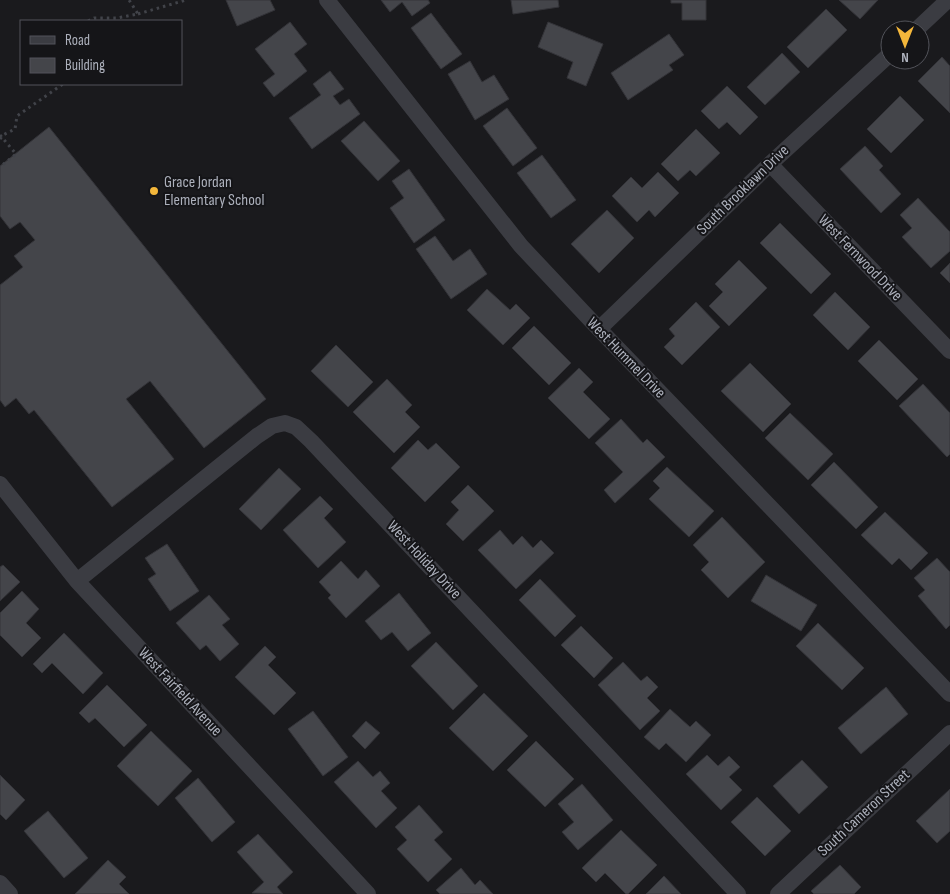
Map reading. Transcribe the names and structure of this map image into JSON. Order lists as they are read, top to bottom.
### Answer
{
  "streets": {
    "street": [
      "South Brooklawn Drive",
      "West Fernwood Drive",
      "West Hummel Drive",
      "West Holiday Drive",
      "West Fairfield Avenue",
      "South Cameron Street"
    ]
  },
  "crossings": [
    ["South Brooklawn Drive", "West Fernwood Drive"],
    ["South Brooklawn Drive", "West Hummel Drive"],
    ["West Holiday Drive", "West Fairfield Avenue"]
  ],
  "places": ["Grace Jordan Elementary School"],
  "legend": ["Road", "Building"],
  "north": "bottom"
}
